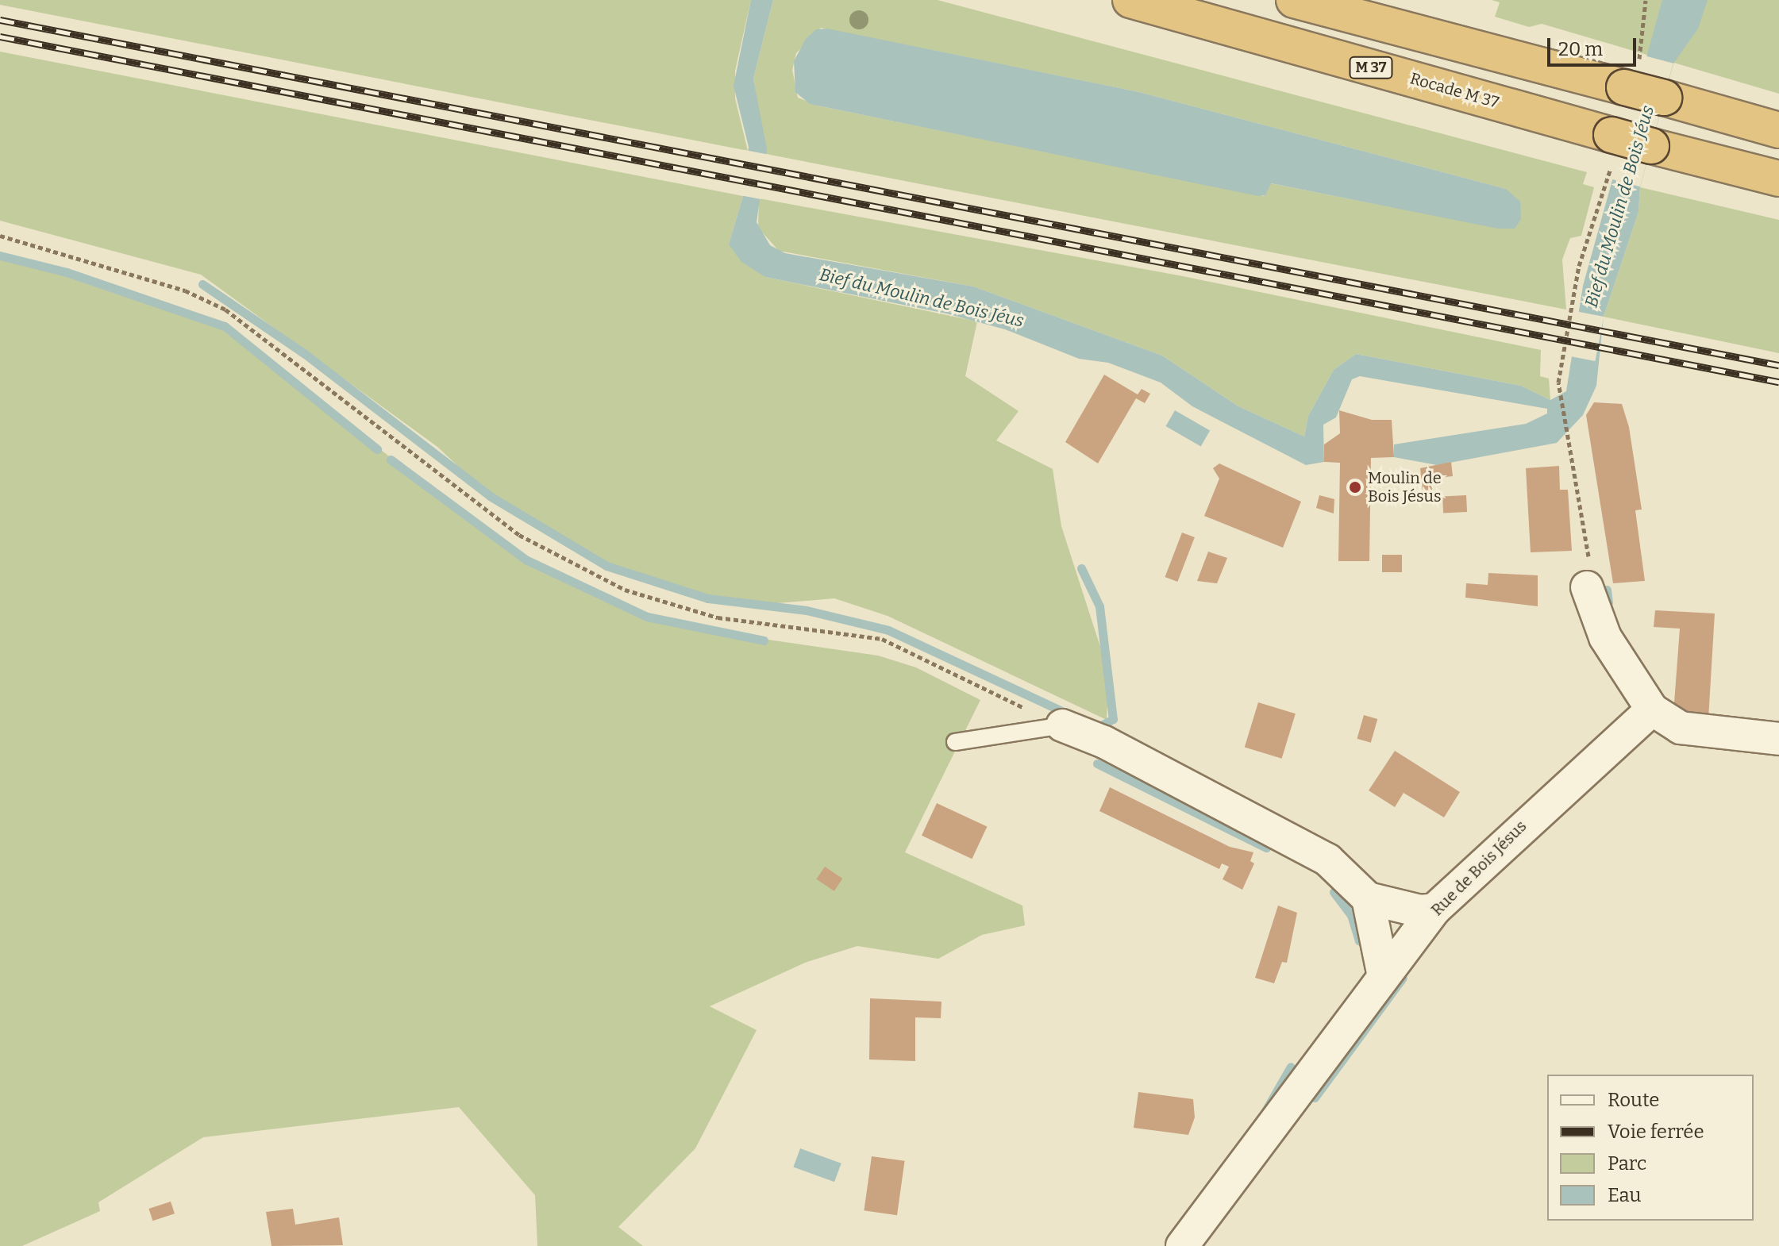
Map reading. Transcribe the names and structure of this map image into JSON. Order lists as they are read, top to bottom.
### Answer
{
  "streets": {
    "highway": ["M 37", "Rocade M 37"],
    "street": ["Rue de Bois Jésus"]
  },
  "water": ["Bief du Moulin de Bois Jéus"],
  "places": ["Moulin de Bois Jésus"],
  "legend": [
    "Route",
    "Voie ferrée",
    "Parc",
    "Eau"
  ],
  "scale_bar": "20 m"
}
